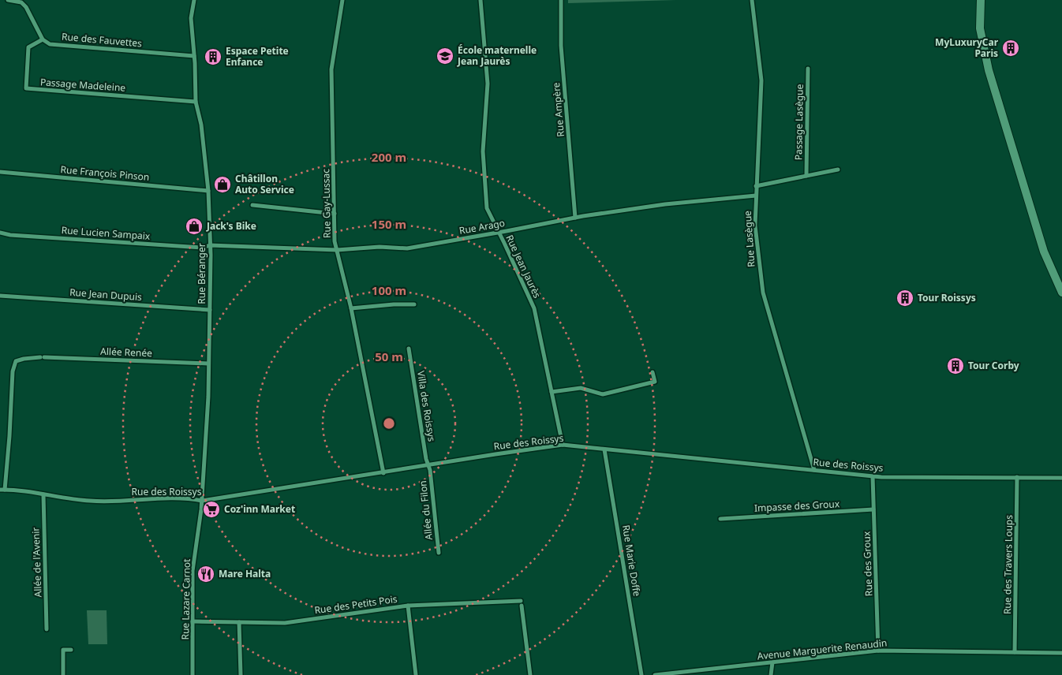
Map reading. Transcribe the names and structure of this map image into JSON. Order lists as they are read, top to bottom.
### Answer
{
  "streets": {
    "street": [
      "Rue des Fauvettes",
      "Passage Madeleine",
      "Rue Ampère",
      "Passage Lasègue",
      "Rue François Pinson",
      "Rue Gay-Lussac",
      "Rue Arago",
      "Rue Lucien Sampaix",
      "Rue Lasègue",
      "Rue Jean Jaurès",
      "Rue Béranger",
      "Rue Jean Dupuis",
      "Allée Renée",
      "Villa des Roissys",
      "Rue des Roissys",
      "Impasse des Groux",
      "Allée du Filon",
      "Rue Marie Doffe",
      "Allée de l'Avenir",
      "Rue des Groux",
      "Rue des Travers Loups",
      "Rue Lazare Carnot",
      "Rue des Petits Pois",
      "Avenue Marguerite Renaudin"
    ]
  },
  "crossings": [
    ["Rue des Fauvettes", "Passage Madeleine"],
    ["Rue des Fauvettes", "Rue Béranger"],
    ["Passage Madeleine", "Rue Béranger"],
    ["Rue Ampère", "Rue Arago"],
    ["Rue François Pinson", "Rue Béranger"],
    ["Rue Gay-Lussac", "Rue Arago"],
    ["Rue Gay-Lussac", "Rue des Roissys"],
    ["Rue Arago", "Rue Lucien Sampaix"],
    ["Rue Arago", "Rue Lasègue"],
    ["Rue Arago", "Rue Jean Jaurès"],
    ["Rue Arago", "Rue Béranger"],
    ["Rue Lucien Sampaix", "Rue Béranger"],
    ["Rue Lasègue", "Rue des Roissys"],
    ["Rue Jean Jaurès", "Rue des Roissys"],
    ["Rue Béranger", "Rue Jean Dupuis"],
    ["Rue Béranger", "Allée Renée"],
    ["Rue Béranger", "Rue des Roissys"],
    ["Rue Béranger", "Rue Lazare Carnot"],
    ["Allée Renée", "Rue des Roissys"],
    ["Villa des Roissys", "Rue des Roissys"],
    ["Villa des Roissys", "Allée du Filon"],
    ["Rue des Roissys", "Allée du Filon"],
    ["Rue des Roissys", "Rue Marie Doffe"],
    ["Rue des Roissys", "Allée de l'Avenir"],
    ["Rue des Roissys", "Rue des Groux"],
    ["Rue des Roissys", "Rue des Travers Loups"],
    ["Rue des Roissys", "Rue Lazare Carnot"],
    ["Impasse des Groux", "Rue des Groux"],
    ["Rue des Groux", "Avenue Marguerite Renaudin"],
    ["Rue des Travers Loups", "Avenue Marguerite Renaudin"],
    ["Rue Lazare Carnot", "Rue des Petits Pois"]
  ],
  "places": {
    "building": [
      "MyLuxuryCar Paris",
      "Espace Petite Enfance",
      "Tour Roissys",
      "Tour Corby"
    ],
    "school or university": ["École maternelle Jean Jaurès"],
    "shop": ["Châtillon Auto Service", "Jack's Bike"],
    "supermarket": ["Coz'inn Market"],
    "restaurant": ["Mare Halta"]
  },
  "rings": [
    "200 m",
    "150 m",
    "100 m",
    "50 m"
  ]
}
